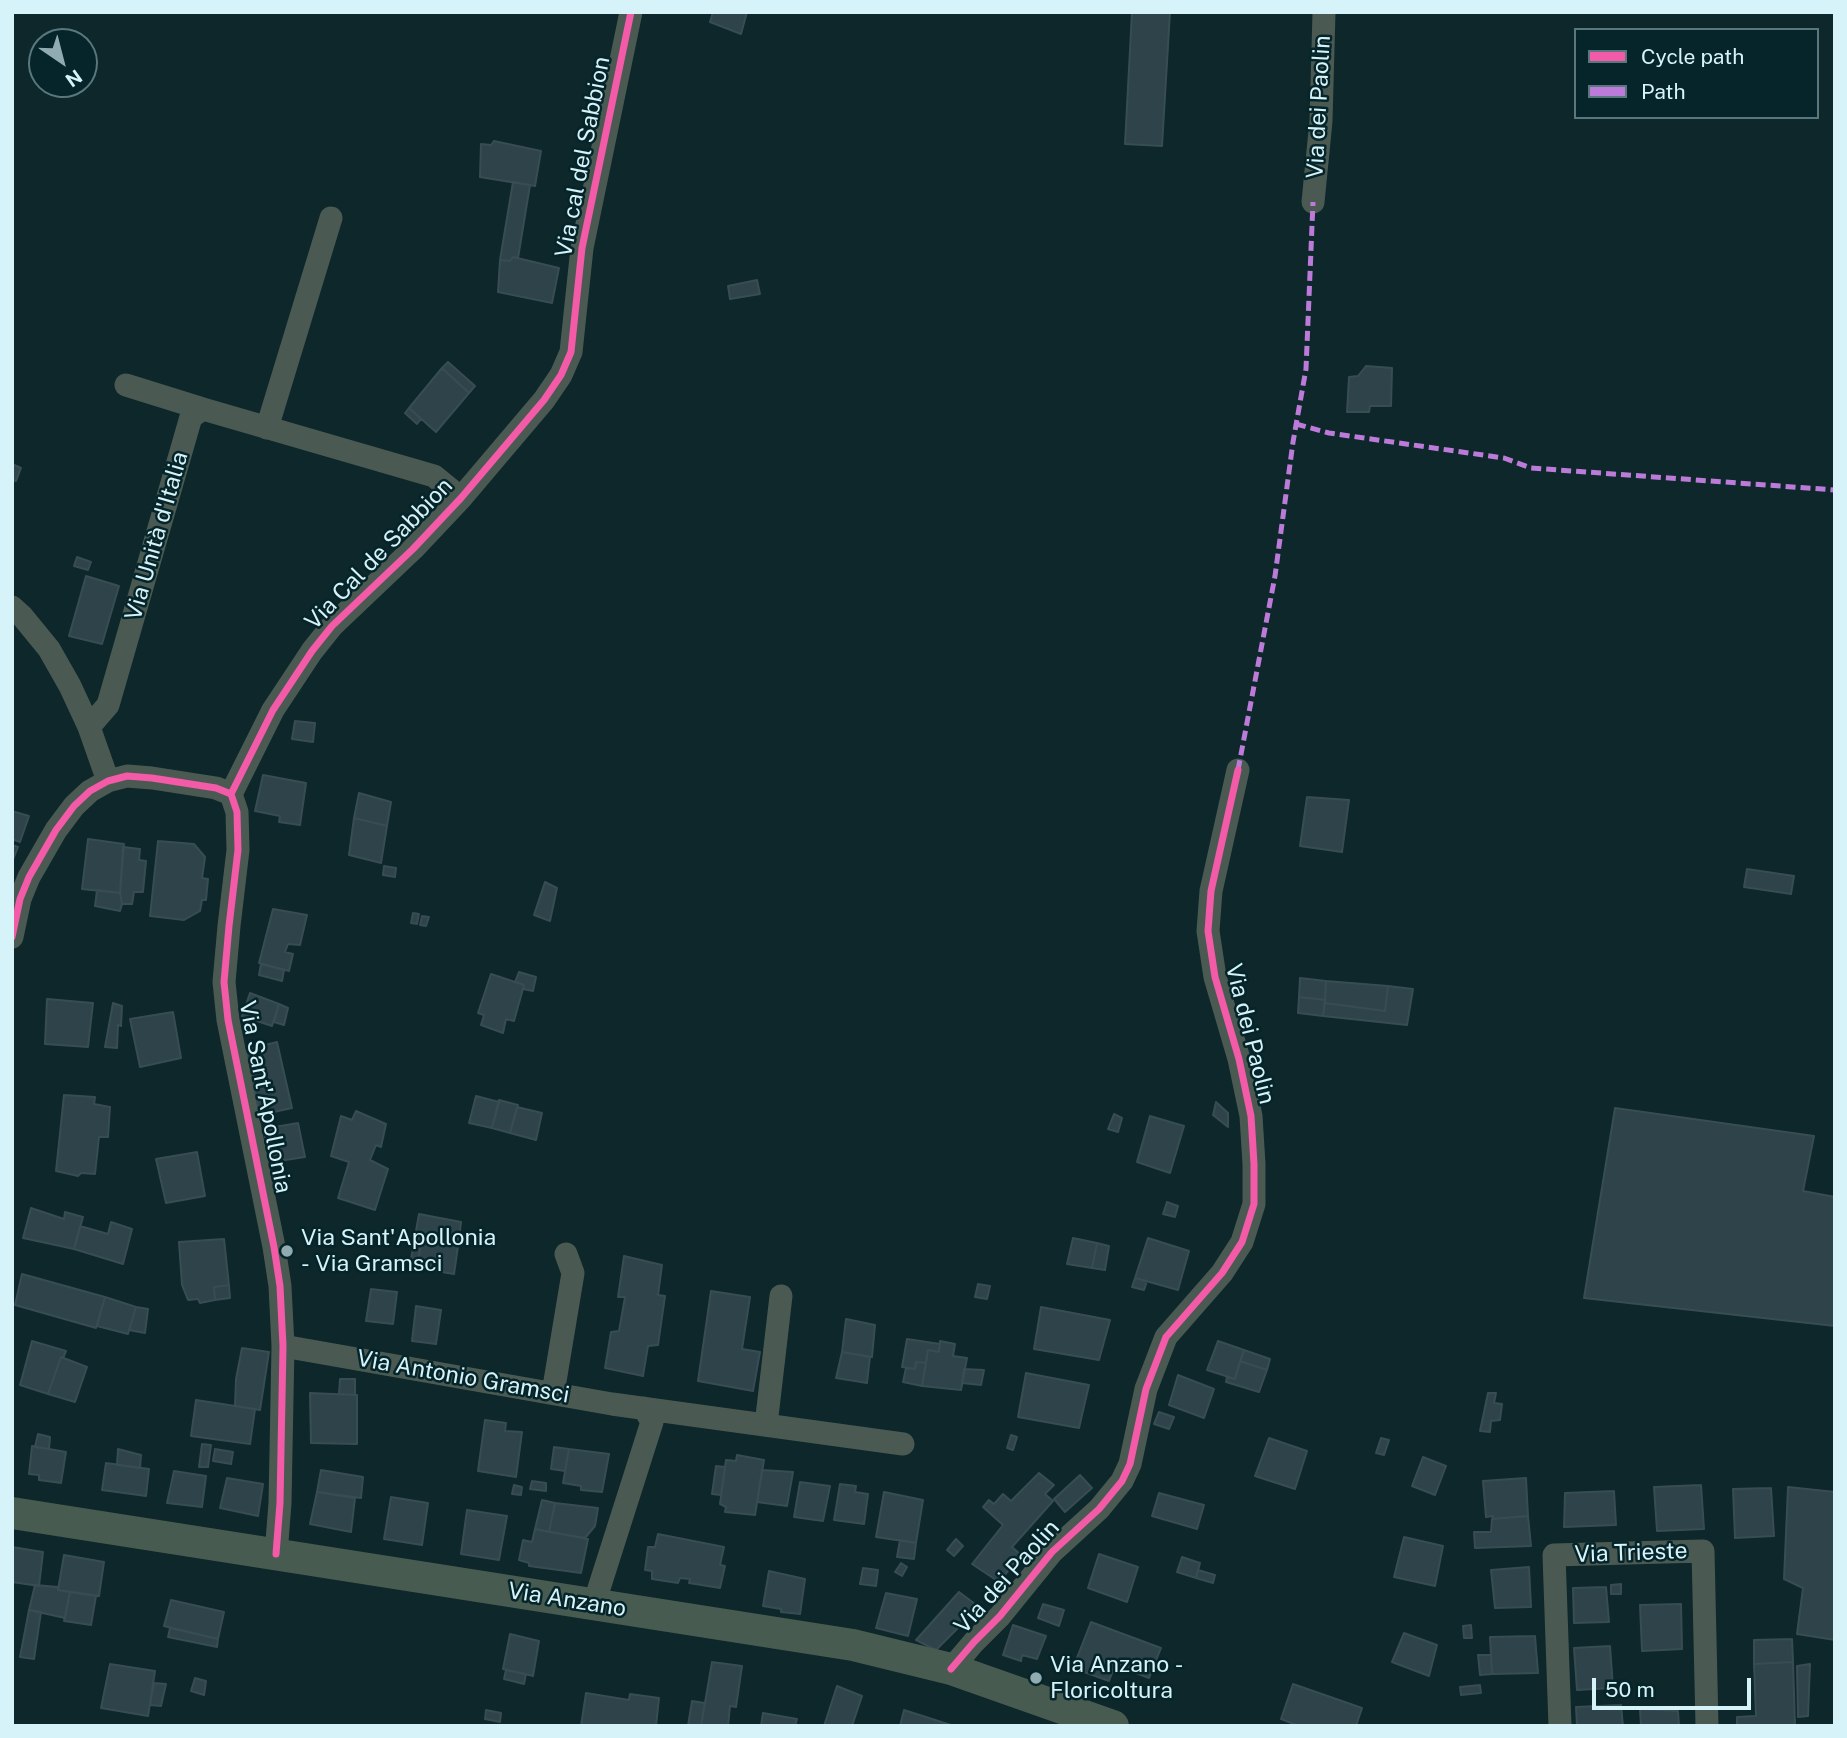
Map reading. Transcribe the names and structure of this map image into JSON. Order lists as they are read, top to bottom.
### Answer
{
  "streets": {
    "main road": ["Via Anzano"],
    "street": [
      "Via dei Paolin",
      "Via cal del Sabbion",
      "Via Unità d'Italia",
      "Via Cal de Sabbion",
      "Via Sant'Apollonia",
      "Via Antonio Gramsci",
      "Via Trieste"
    ]
  },
  "crossings": [
    ["Via dei Paolin", "Via Anzano"],
    ["Via cal del Sabbion", "Via Cal de Sabbion"],
    ["Via Cal de Sabbion", "Via Sant'Apollonia"],
    ["Via Sant'Apollonia", "Via Antonio Gramsci"],
    ["Via Sant'Apollonia", "Via Anzano"]
  ],
  "places": ["Via Sant'Apollonia - Via Gramsci", "Via Anzano - Floricoltura"],
  "legend": ["Cycle path", "Path"],
  "scale_bar": "50 m",
  "north": "bottom right"
}
